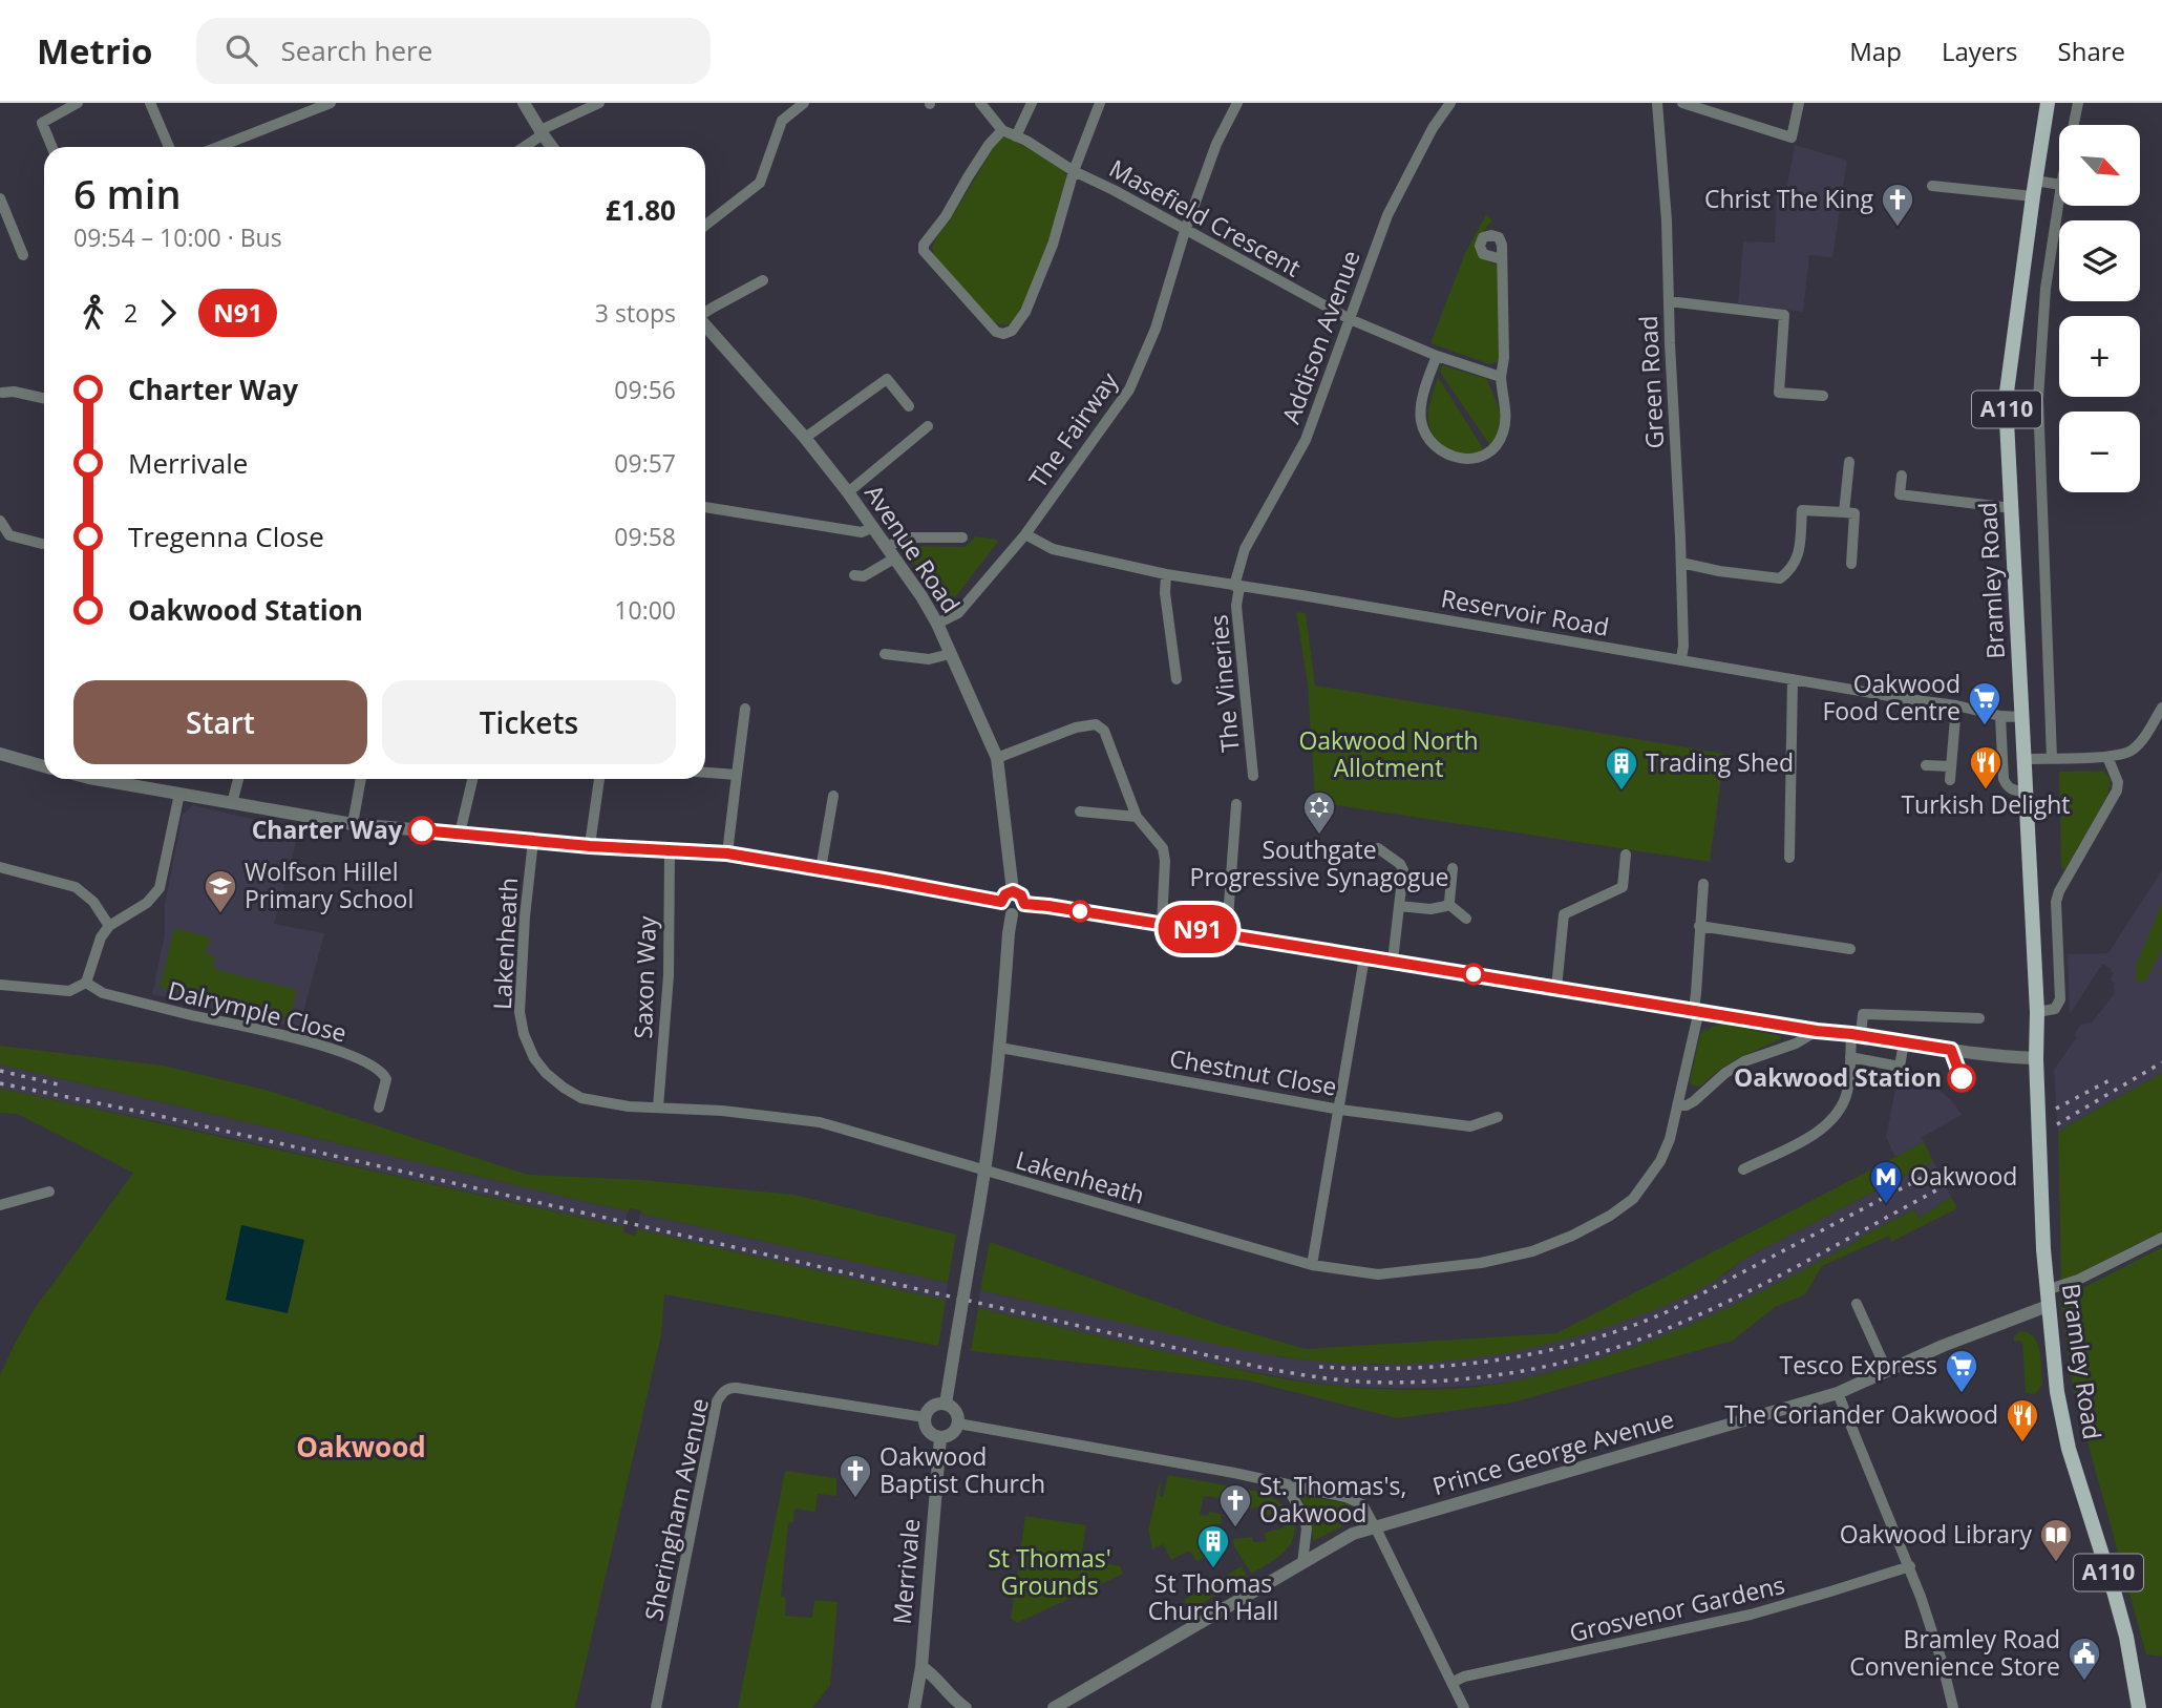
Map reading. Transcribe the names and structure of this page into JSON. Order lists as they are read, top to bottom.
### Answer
{
  "streets": {
    "main road": ["A110", "Bramley Road"],
    "street": [
      "Masefield Crescent",
      "Addison Avenue",
      "Green Road",
      "The Fairway",
      "Avenue Road",
      "Reservoir Road",
      "The Vineries",
      "Lakenheath",
      "Saxon Way",
      "Dalrymple Close",
      "Chestnut Close",
      "Prince George Avenue",
      "Sheringham Avenue",
      "Merrivale",
      "Grosvenor Gardens"
    ]
  },
  "crossings": [
    ["Masefield Crescent", "Addison Avenue"],
    ["Masefield Crescent", "The Fairway"],
    ["Addison Avenue", "Reservoir Road"],
    ["Addison Avenue", "The Vineries"],
    ["Green Road", "Reservoir Road"],
    ["The Fairway", "Avenue Road"],
    ["The Fairway", "Reservoir Road"],
    ["Bramley Road", "Reservoir Road"],
    ["Bramley Road", "Prince George Avenue"],
    ["Reservoir Road", "The Vineries"],
    ["Lakenheath", "Saxon Way"],
    ["Sheringham Avenue", "Merrivale"]
  ],
  "districts": ["Oakwood"],
  "parks": ["Oakwood North Allotment", "St Thomas' Grounds"],
  "places": {
    "church": ["Christ The King", "Oakwood Baptist Church", "St. Thomas's, Oakwood"],
    "supermarket": ["Oakwood Food Centre", "Tesco Express"],
    "restaurant": ["Turkish Delight", "The Coriander Oakwood"],
    "building": ["Trading Shed", "St Thomas Church Hall"],
    "other": ["Charter Way", "Oakwood Station"],
    "synagogue": ["Southgate Progressive Synagogue"],
    "school or university": ["Wolfson Hillel Primary School"],
    "metro station": ["Oakwood"],
    "library": ["Oakwood Library"],
    "public building": ["Bramley Road Convenience Store"]
  },
  "lines": ["bus line N91"],
  "north": "bottom right",
  "page": {
    "header": "Metrio",
    "search": "Search here",
    "nav": ["Map", "Layers", "Share"],
    "on_map": "N91",
    "map_buttons": ["+", "−"],
    "heading": ["6 min", "09:54 – 10:00 · Bus", "£1.80"],
    "legs": ["2", "N91", "3 stops"],
    "list": [
      {
        "name": "Charter Way",
        "value": "09:56"
      },
      {
        "name": "Merrivale",
        "value": "09:57"
      },
      {
        "name": "Tregenna Close",
        "value": "09:58"
      },
      {
        "name": "Oakwood Station",
        "value": "10:00"
      }
    ],
    "buttons": ["Start", "Tickets"]
  }
}
